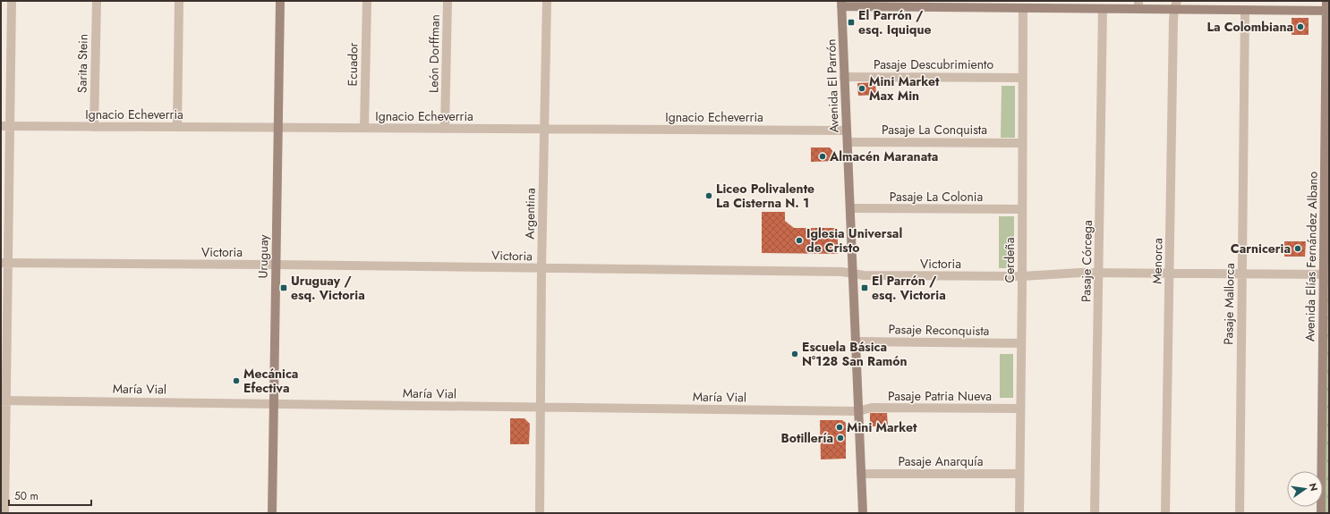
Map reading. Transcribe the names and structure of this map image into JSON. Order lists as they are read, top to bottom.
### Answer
{
  "streets": {
    "main road": ["Avenida El Parrón", "Uruguay", "Avenida Elías Fernández Albano"],
    "street": [
      "León Dorffman",
      "Sarita Stein",
      "Ecuador",
      "Pasaje Descubrimiento",
      "Ignacio Echeverria",
      "Pasaje La Conquista",
      "Pasaje La Colonia",
      "Argentina",
      "Victoria",
      "Cerdeña",
      "Pasaje Córcega",
      "Menorca",
      "Pasaje Mallorca",
      "Pasaje Reconquista",
      "María Vial",
      "Pasaje Patria Nueva",
      "Pasaje Anarquía"
    ]
  },
  "crossings": [
    ["León Dorffman", "Ignacio Echeverria"],
    ["Sarita Stein", "Ignacio Echeverria"],
    ["Ecuador", "Ignacio Echeverria"],
    ["Pasaje Descubrimiento", "Avenida El Parrón"],
    ["Pasaje Descubrimiento", "Cerdeña"],
    ["Avenida El Parrón", "Ignacio Echeverria"],
    ["Avenida El Parrón", "Pasaje La Conquista"],
    ["Avenida El Parrón", "Pasaje La Colonia"],
    ["Avenida El Parrón", "Victoria"],
    ["Avenida El Parrón", "Pasaje Reconquista"],
    ["Avenida El Parrón", "María Vial"],
    ["Avenida El Parrón", "Pasaje Patria Nueva"],
    ["Avenida El Parrón", "Pasaje Anarquía"],
    ["Ignacio Echeverria", "Argentina"],
    ["Ignacio Echeverria", "Uruguay"],
    ["Pasaje La Conquista", "Cerdeña"],
    ["Pasaje La Colonia", "Cerdeña"],
    ["Argentina", "Victoria"],
    ["Argentina", "María Vial"],
    ["Victoria", "Uruguay"],
    ["Victoria", "Avenida Elías Fernández Albano"],
    ["Victoria", "Cerdeña"],
    ["Victoria", "Pasaje Córcega"],
    ["Victoria", "Menorca"],
    ["Victoria", "Pasaje Mallorca"],
    ["Uruguay", "María Vial"],
    ["Cerdeña", "Pasaje Reconquista"],
    ["Cerdeña", "Pasaje Patria Nueva"],
    ["Cerdeña", "Pasaje Anarquía"],
    ["María Vial", "Pasaje Patria Nueva"]
  ],
  "places": {
    "transit": ["El Parrón / esq. Iquique", "Uruguay / esq. Victoria", "El Parrón / esq. Victoria"],
    "other": [
      "La Colombiana",
      "Mini Market Max Min",
      "Almacén Maranata",
      "Liceo Polivalente La Cisterna N. 1",
      "Iglesia Universal de Cristo",
      "Carniceria",
      "Escuela Básica N°128 San Ramón",
      "Mecánica Efectiva",
      "Mini Market",
      "Botillería"
    ]
  },
  "scale_bar": "50 m",
  "north": "right"
}
